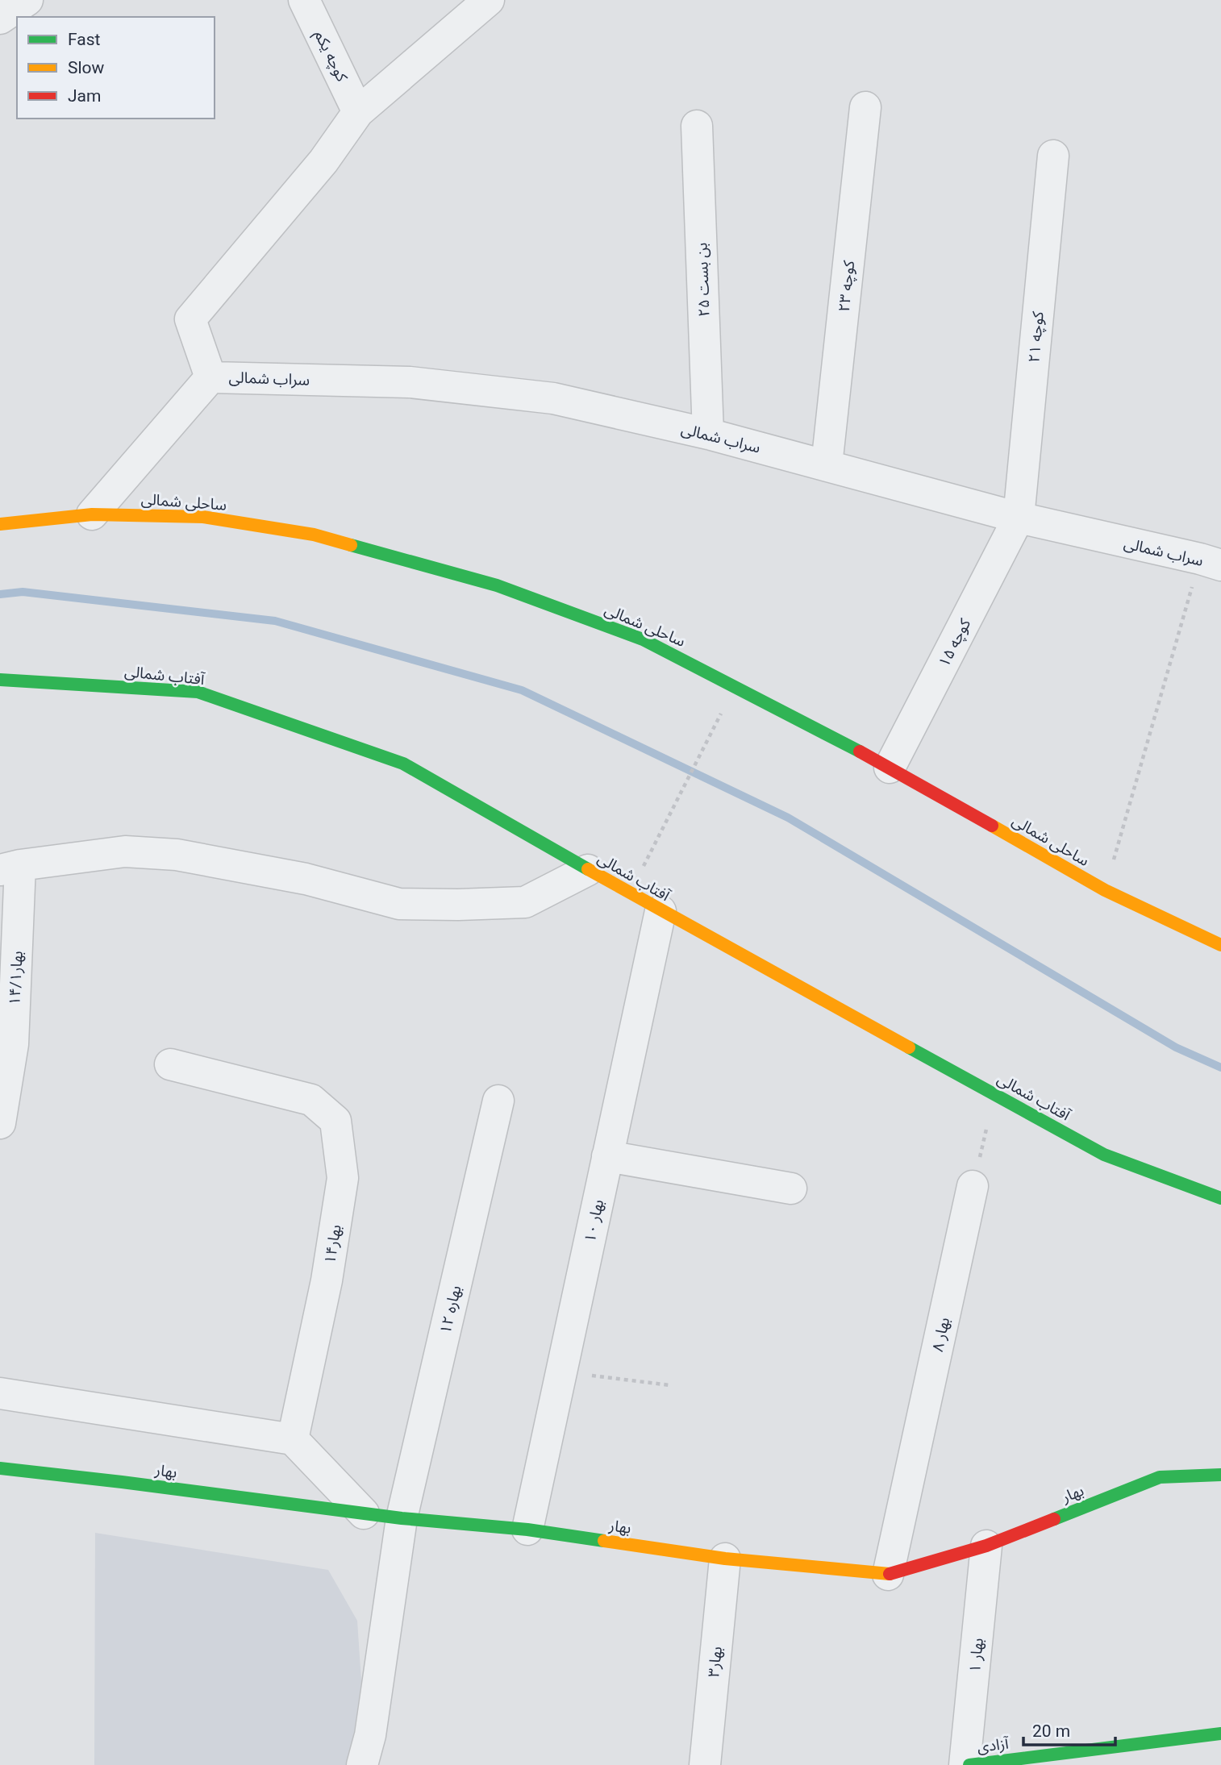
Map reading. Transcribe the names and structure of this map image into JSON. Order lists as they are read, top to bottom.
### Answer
{
  "streets": {
    "street": [
      "کوچه یکم",
      "بن بست ۲۵",
      "کوچه ۲۳",
      "کوچه ۲۱",
      "سراب شمالی",
      "ساحلی شمالی",
      "کوچه ۱۵",
      "آفتاب شمالی",
      "بهار۱۴/۱",
      "بهار ۱۰",
      "بهار۱۴",
      "بهاره ۱۲",
      "بهار ۸",
      "بهار",
      "بهار ۱",
      "بهار۳",
      "آزادی"
    ]
  },
  "crossings": [
    ["بن بست ۲۵", "سراب شمالی"],
    ["کوچه ۲۳", "سراب شمالی"],
    ["کوچه ۲۱", "سراب شمالی"],
    ["کوچه ۲۱", "کوچه ۱۵"],
    ["سراب شمالی", "کوچه ۱۵"],
    ["ساحلی شمالی", "کوچه ۱۵"],
    ["آفتاب شمالی", "بهار ۱۰"],
    ["بهار ۱۰", "بهار"],
    ["بهاره ۱۲", "بهار"],
    ["بهار ۸", "بهار"],
    ["بهار", "بهار ۱"],
    ["بهار", "بهار۳"]
  ],
  "legend": ["Fast", "Slow", "Jam"],
  "scale_bar": "20 m"
}
